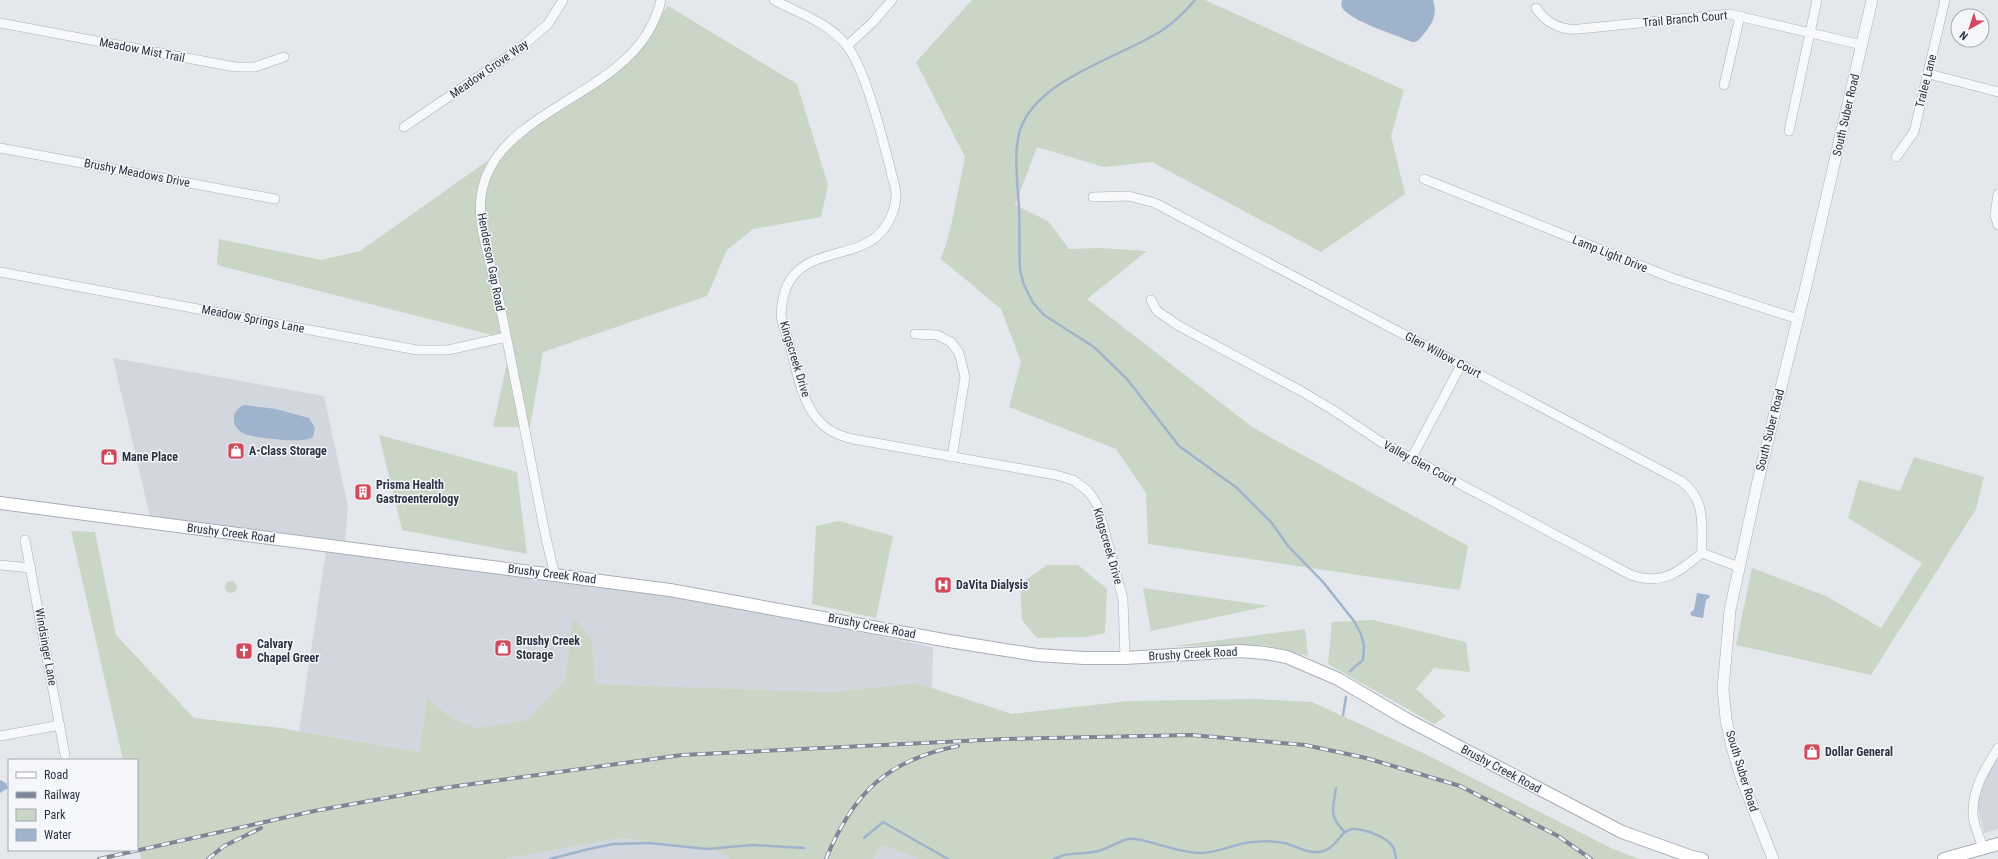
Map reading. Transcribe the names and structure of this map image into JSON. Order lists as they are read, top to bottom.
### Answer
{
  "streets": {
    "main road": ["Brushy Creek Road"],
    "street": [
      "Trail Branch Court",
      "Meadow Mist Trail",
      "Meadow Grove Way",
      "Tralee Lane",
      "South Suber Road",
      "Brushy Meadows Drive",
      "Lamp Light Drive",
      "Henderson Gap Road",
      "Meadow Springs Lane",
      "Glen Willow Court",
      "Kingscreek Drive",
      "Valley Glen Court",
      "Windsinger Lane"
    ]
  },
  "crossings": [
    ["Trail Branch Court", "South Suber Road"],
    ["South Suber Road", "Lamp Light Drive"],
    ["Henderson Gap Road", "Meadow Springs Lane"],
    ["Henderson Gap Road", "Brushy Creek Road"],
    ["Glen Willow Court", "Valley Glen Court"],
    ["Kingscreek Drive", "Brushy Creek Road"]
  ],
  "places": {
    "shop": [
      "A-Class Storage",
      "Mane Place",
      "Brushy Creek Storage",
      "Dollar General"
    ],
    "building": ["Prisma Health Gastroenterology"],
    "hospital": ["DaVita Dialysis"],
    "church": ["Calvary Chapel Greer"]
  },
  "legend": [
    "Road",
    "Railway",
    "Park",
    "Water"
  ],
  "north": "bottom left"
}
